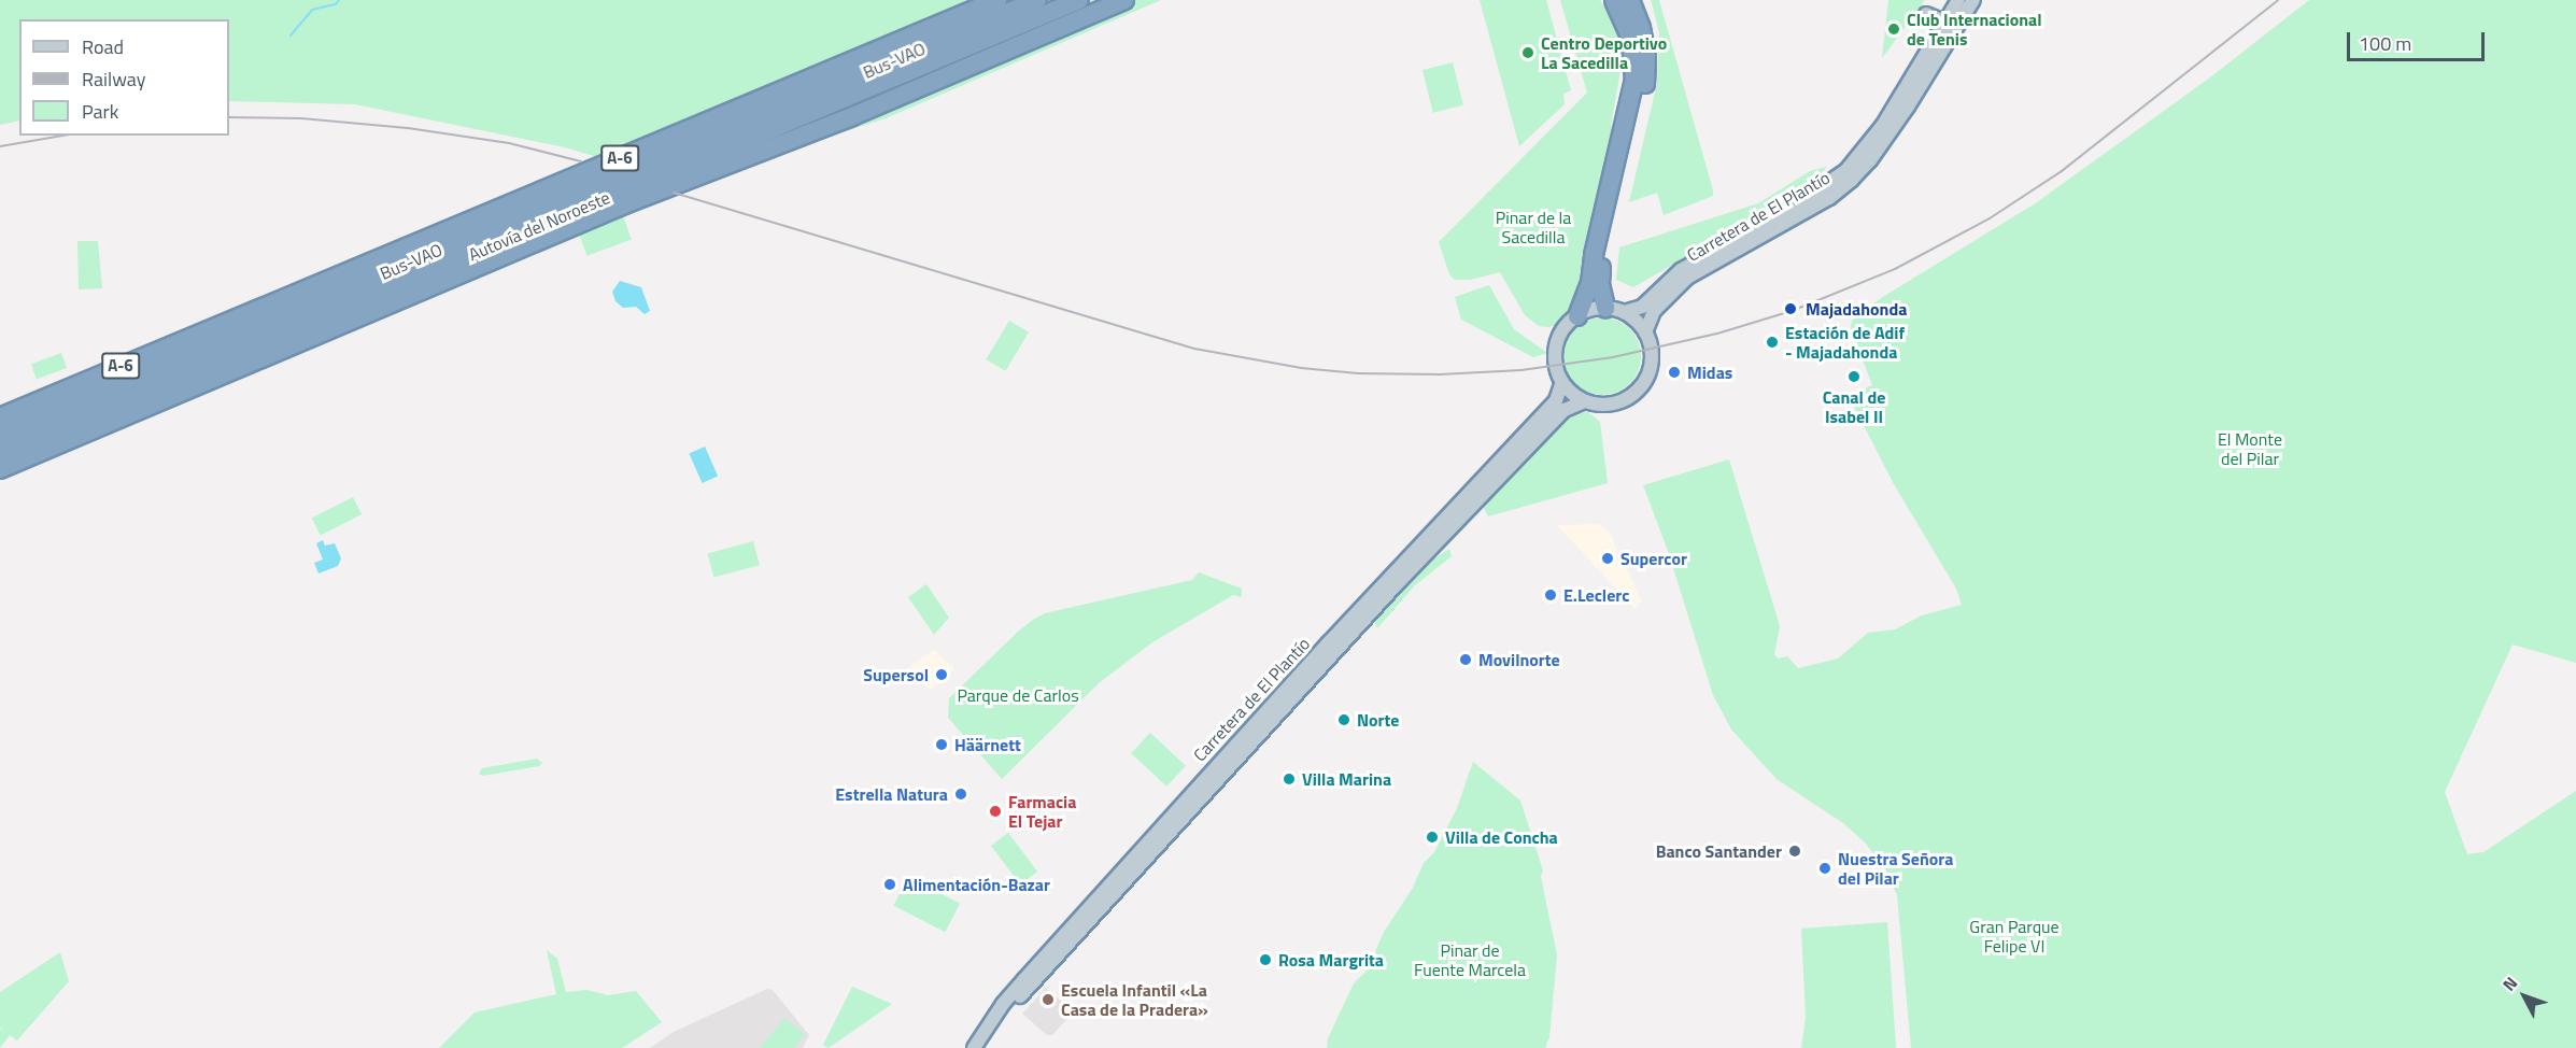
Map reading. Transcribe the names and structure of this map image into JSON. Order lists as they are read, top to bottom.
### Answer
{
  "streets": {
    "highway": ["Bus-VAO", "A-6", "Autovía del Noroeste"],
    "street": ["Carretera de El Plantío"]
  },
  "parks": [
    "Pinar de la Sacedilla",
    "El Monte del Pilar",
    "Parque de Carlos",
    "Gran Parque Felipe VI",
    "Pinar de Fuente Marcela"
  ],
  "places": [
    "Club Internacional de Tenis",
    "Centro Deportivo La Sacedilla",
    "Majadahonda",
    "Estación de Adif - Majadahonda",
    "Midas",
    "Canal de Isabel II",
    "Supercor",
    "E.Leclerc",
    "Movilnorte",
    "Supersol",
    "Norte",
    "Häärnett",
    "Villa Marina",
    "Estrella Natura",
    "Farmacia El Tejar",
    "Villa de Concha",
    "Banco Santander",
    "Nuestra Señora del Pilar",
    "Alimentación-Bazar",
    "Rosa Margrita",
    "Escuela Infantil «La Casa de la Pradera»"
  ],
  "legend": ["Road", "Railway", "Park"],
  "scale_bar": "100 m",
  "north": "top left"
}
